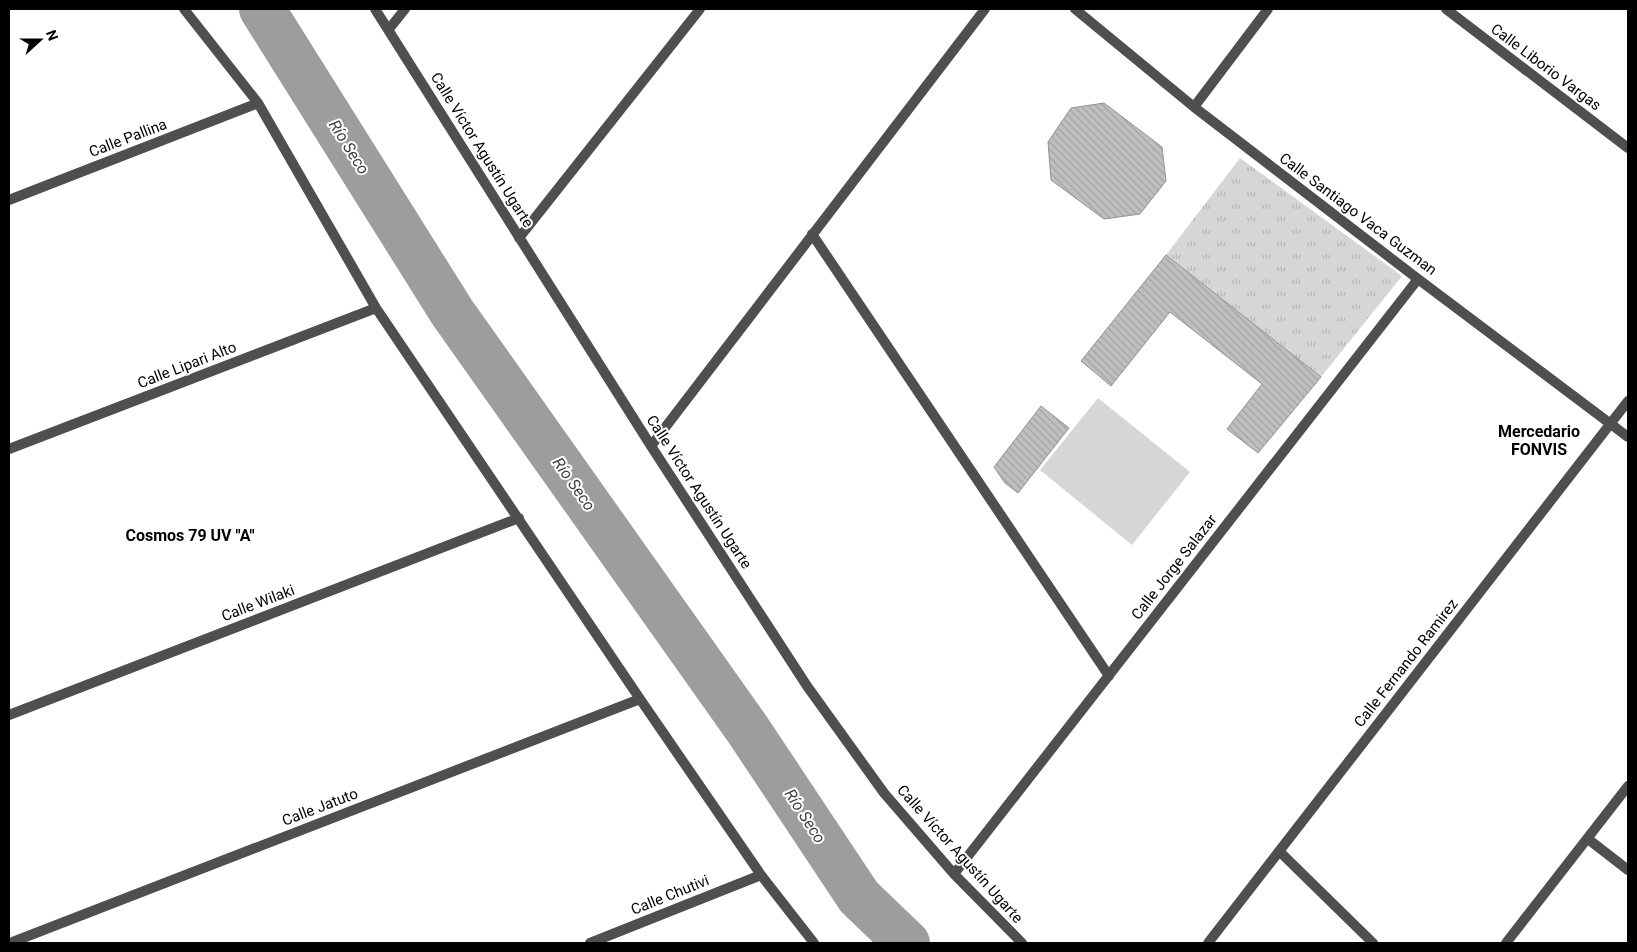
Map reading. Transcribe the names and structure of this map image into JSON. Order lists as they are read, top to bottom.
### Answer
{
  "streets": {
    "street": [
      "Calle Liborio Vargas",
      "Calle Pallina",
      "Calle Víctor Agustín Ugarte",
      "Calle Santiago Vaca Guzman",
      "Calle Lipari Alto",
      "Calle Jorge Salazar",
      "Calle Wilaki",
      "Calle Fernando Ramirez",
      "Calle Jatuto",
      "Calle Chutivi"
    ]
  },
  "crossings": [
    ["Calle Víctor Agustín Ugarte", "Calle Jorge Salazar"],
    ["Calle Santiago Vaca Guzman", "Calle Jorge Salazar"],
    ["Calle Santiago Vaca Guzman", "Calle Fernando Ramirez"]
  ],
  "districts": ["Mercedario FONVIS", "Cosmos 79 UV \"A\""],
  "water": ["Río Seco"],
  "north": "right"
}
